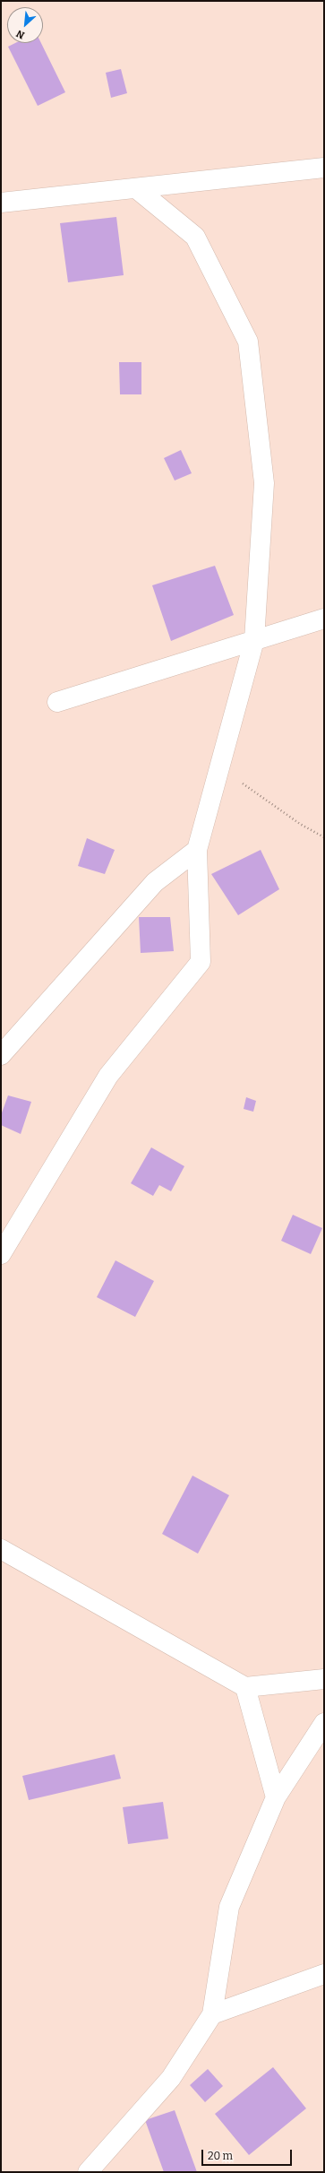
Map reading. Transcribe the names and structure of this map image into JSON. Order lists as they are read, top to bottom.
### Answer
{
  "scale_bar": "20 m",
  "north": "bottom left"
}
